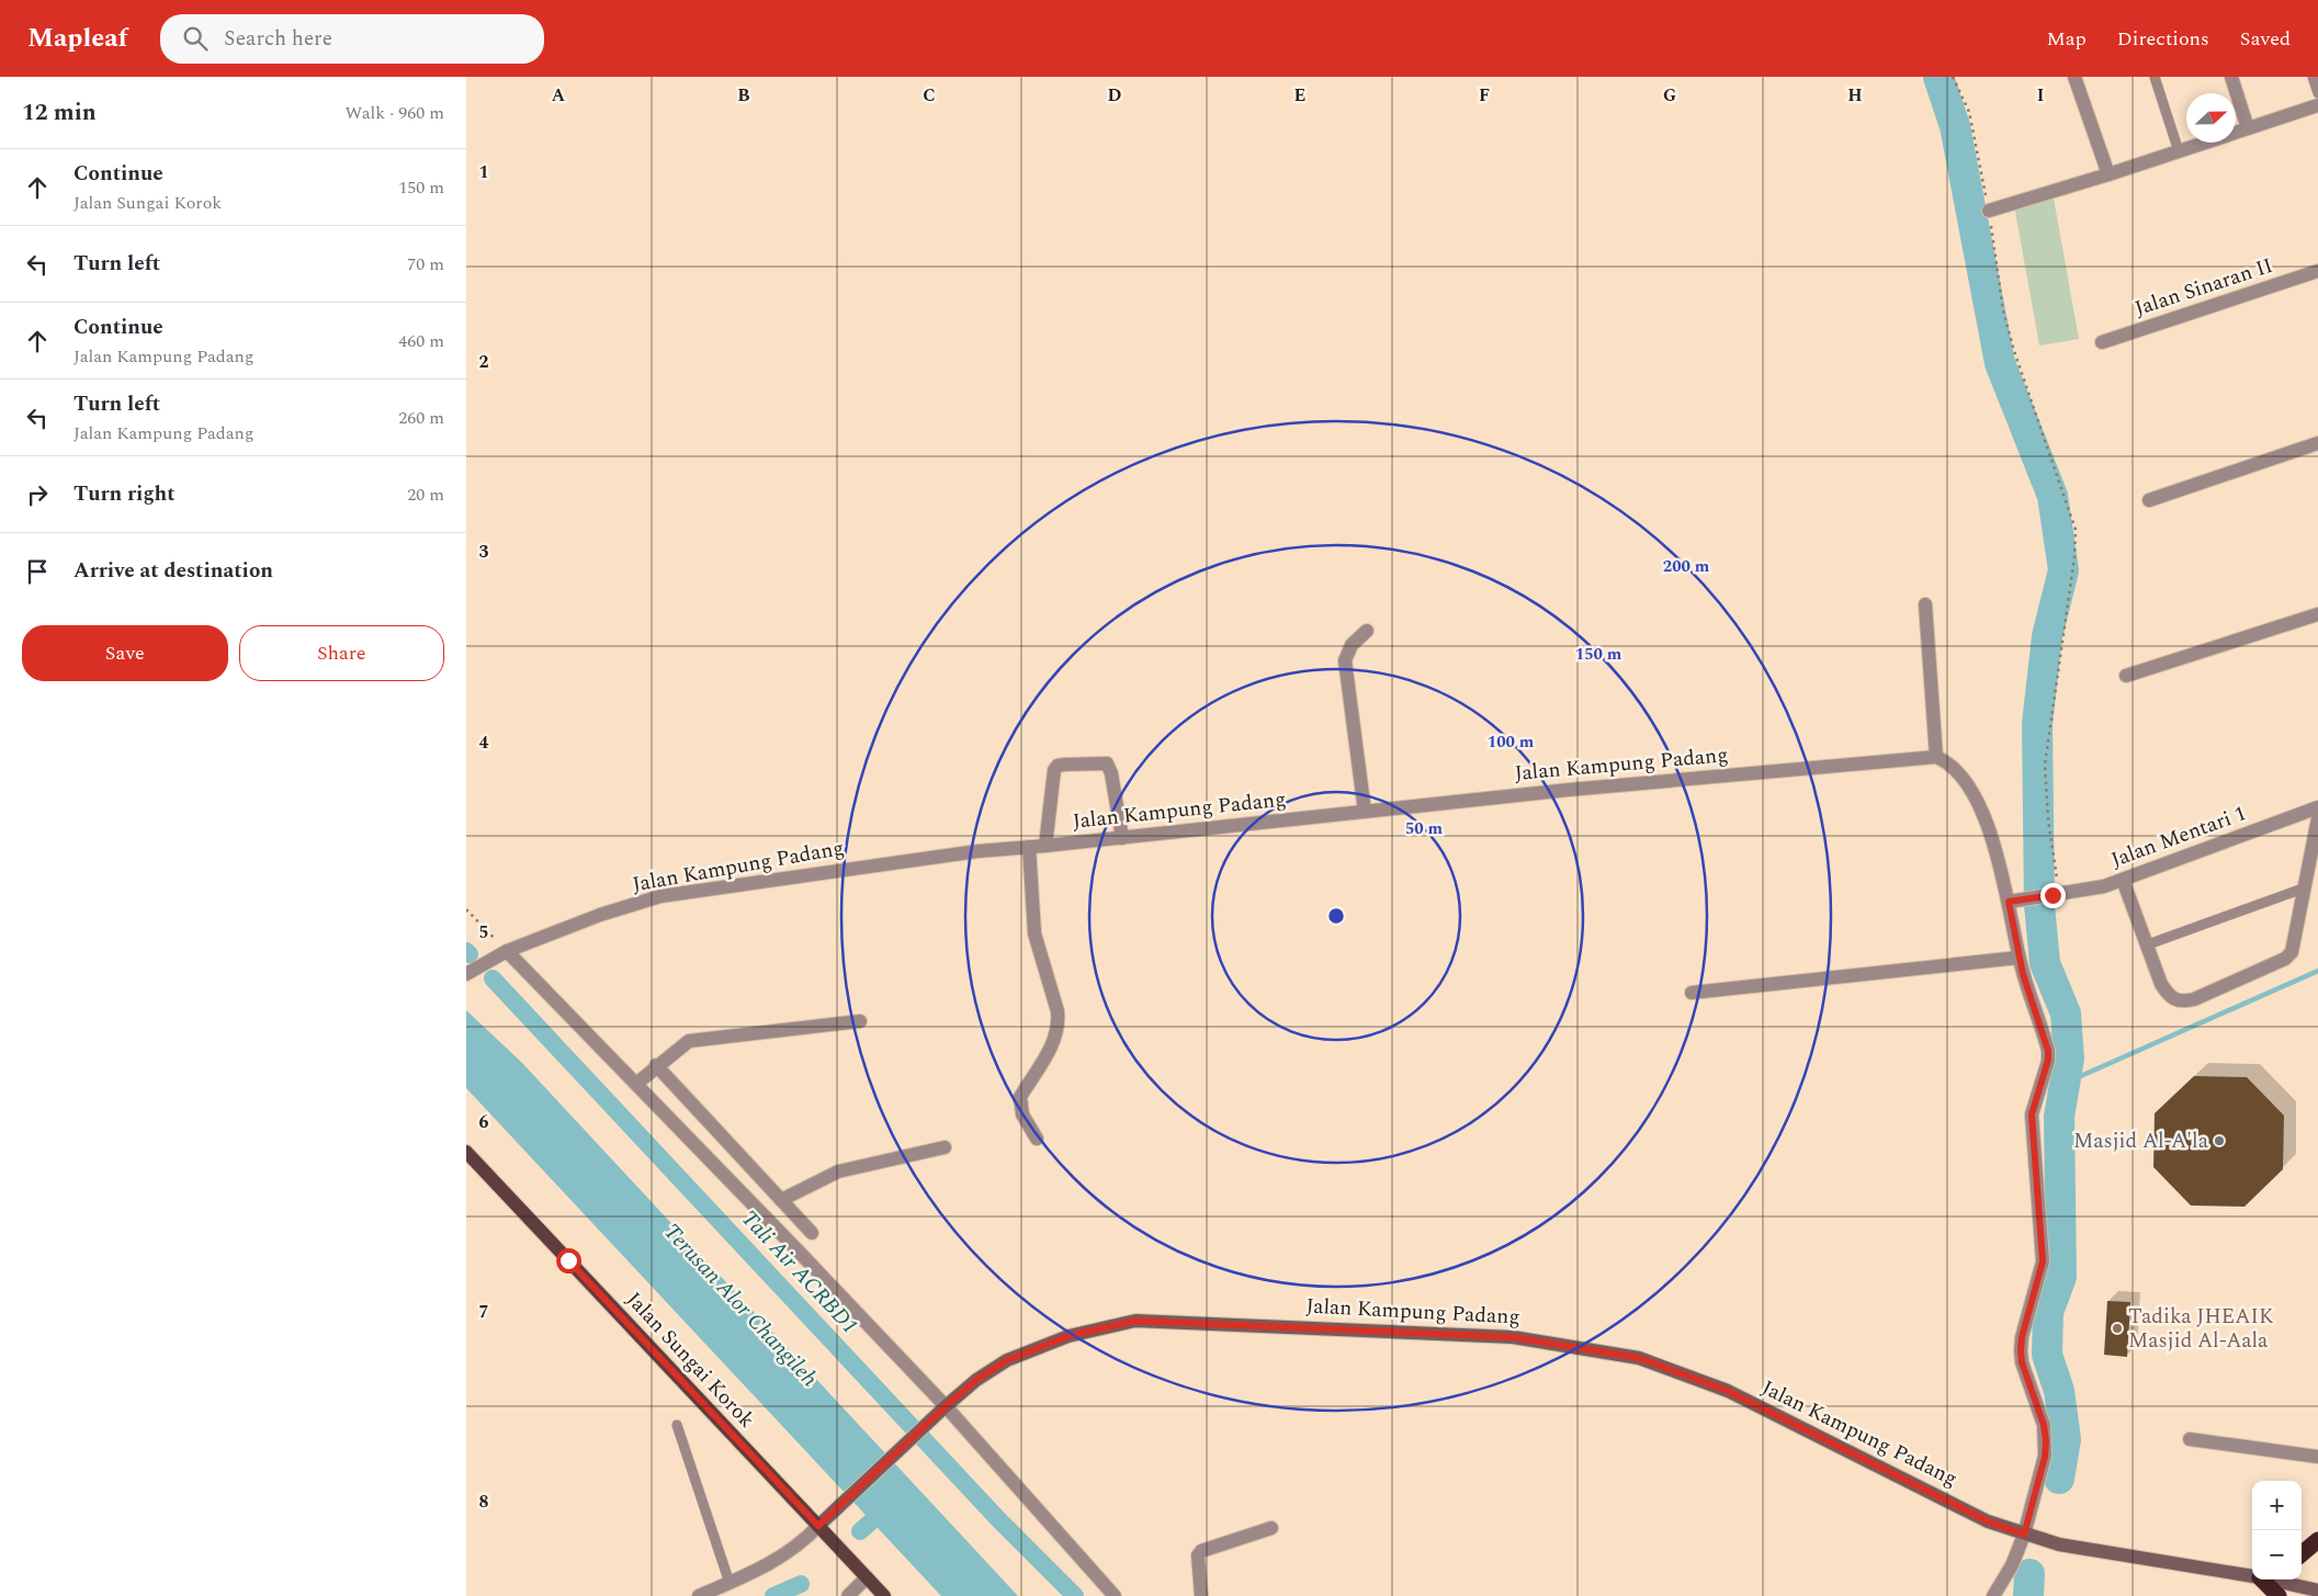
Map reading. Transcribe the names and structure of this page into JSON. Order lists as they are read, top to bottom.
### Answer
{
  "streets": {
    "main road": ["Jalan Sungai Korok"],
    "street": ["Jalan Sinaran II", "Jalan Kampung Padang", "Jalan Mentari 1"]
  },
  "crossings": [
    ["Jalan Kampung Padang", "Jalan Sungai Korok"]
  ],
  "water": ["Tali Air ACRBD1", "Terusan Alor Changileh"],
  "places": ["Masjid Al-A'la", "Tadika JHEAIK Masjid Al-Aala"],
  "north": "right",
  "page": {
    "header": "Mapleaf",
    "search": "Search here",
    "nav": ["Map", "Directions", "Saved"],
    "heading": ["12 min", "Walk · 960 m"],
    "list": [
      ["Continue", "Jalan Sungai Korok", "150 m"],
      ["Turn left", "70 m"],
      ["Continue", "Jalan Kampung Padang", "460 m"],
      ["Turn left", "Jalan Kampung Padang", "260 m"],
      ["Turn right", "20 m"],
      "Arrive at destination"
    ],
    "buttons": ["Save", "Share"],
    "map_buttons": ["+", "−"]
  },
  "grid": {
    "columns": [
      "A",
      "B",
      "C",
      "D",
      "E",
      "F",
      "G",
      "H",
      "I"
    ],
    "rows": [
      "1",
      "2",
      "3",
      "4",
      "5",
      "6",
      "7",
      "8"
    ]
  },
  "rings": [
    "200 m",
    "150 m",
    "100 m",
    "50 m"
  ]
}
